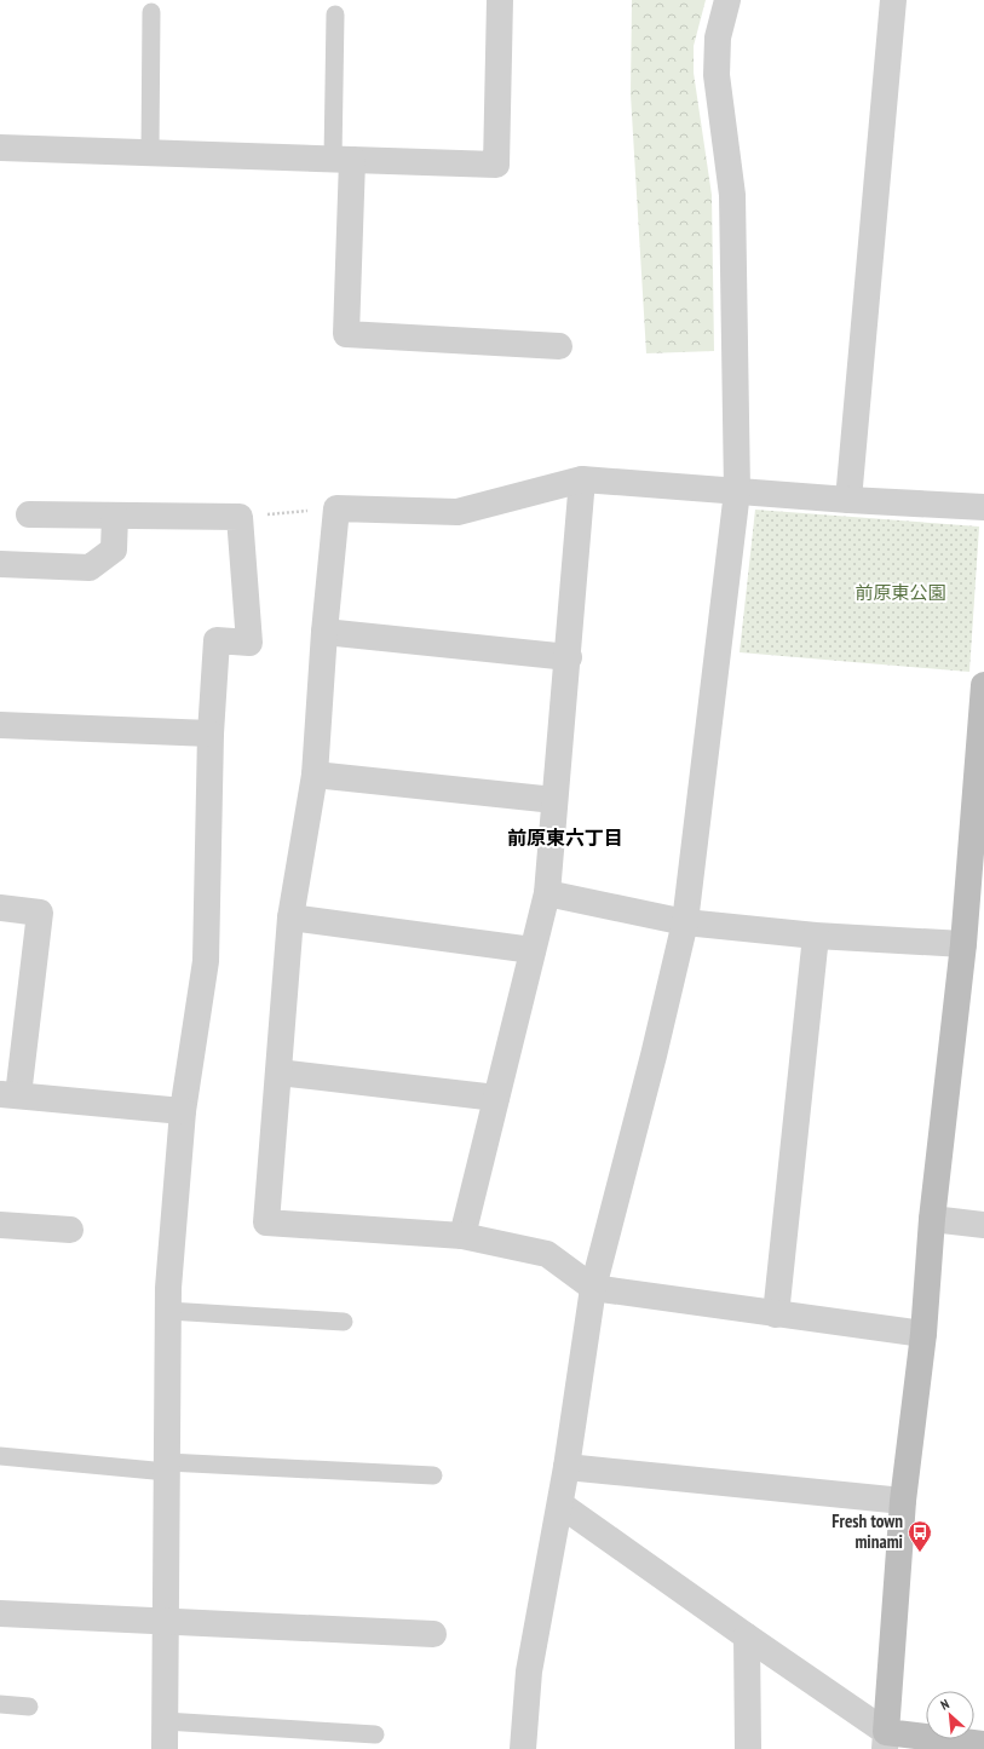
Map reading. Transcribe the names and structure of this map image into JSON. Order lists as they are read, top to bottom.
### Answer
{
  "districts": ["前原東六丁目"],
  "parks": ["前原東公園"],
  "places": {
    "bus stop": ["Fresh town minami"]
  },
  "north": "top left"
}
